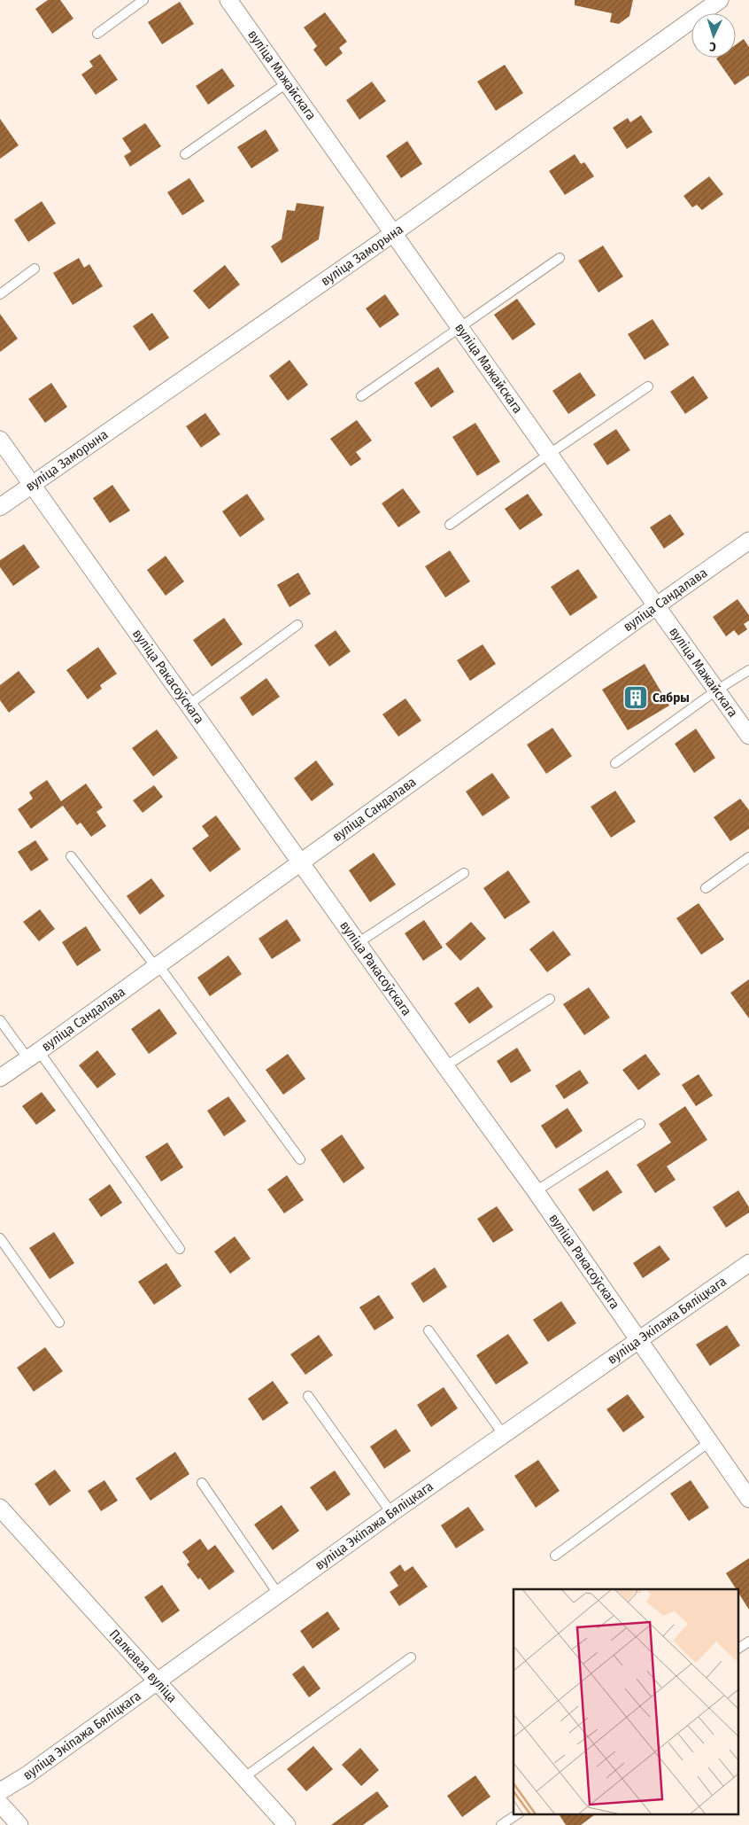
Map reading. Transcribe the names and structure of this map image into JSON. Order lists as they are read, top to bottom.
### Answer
{
  "streets": {
    "street": [
      "вуліца Мажайскага",
      "вуліца Заморына",
      "вуліца Сандалава",
      "вуліца Ракасоўскага",
      "вуліца Экіпажа Бяліцкага",
      "Палкавая вуліца"
    ]
  },
  "crossings": [
    ["вуліца Мажайскага", "вуліца Заморына"],
    ["вуліца Мажайскага", "вуліца Сандалава"],
    ["вуліца Заморына", "вуліца Ракасоўскага"],
    ["вуліца Сандалава", "вуліца Ракасоўскага"],
    ["вуліца Ракасоўскага", "вуліца Экіпажа Бяліцкага"],
    ["вуліца Экіпажа Бяліцкага", "Палкавая вуліца"]
  ],
  "places": {
    "building": ["Сябры"]
  },
  "north": "bottom"
}
